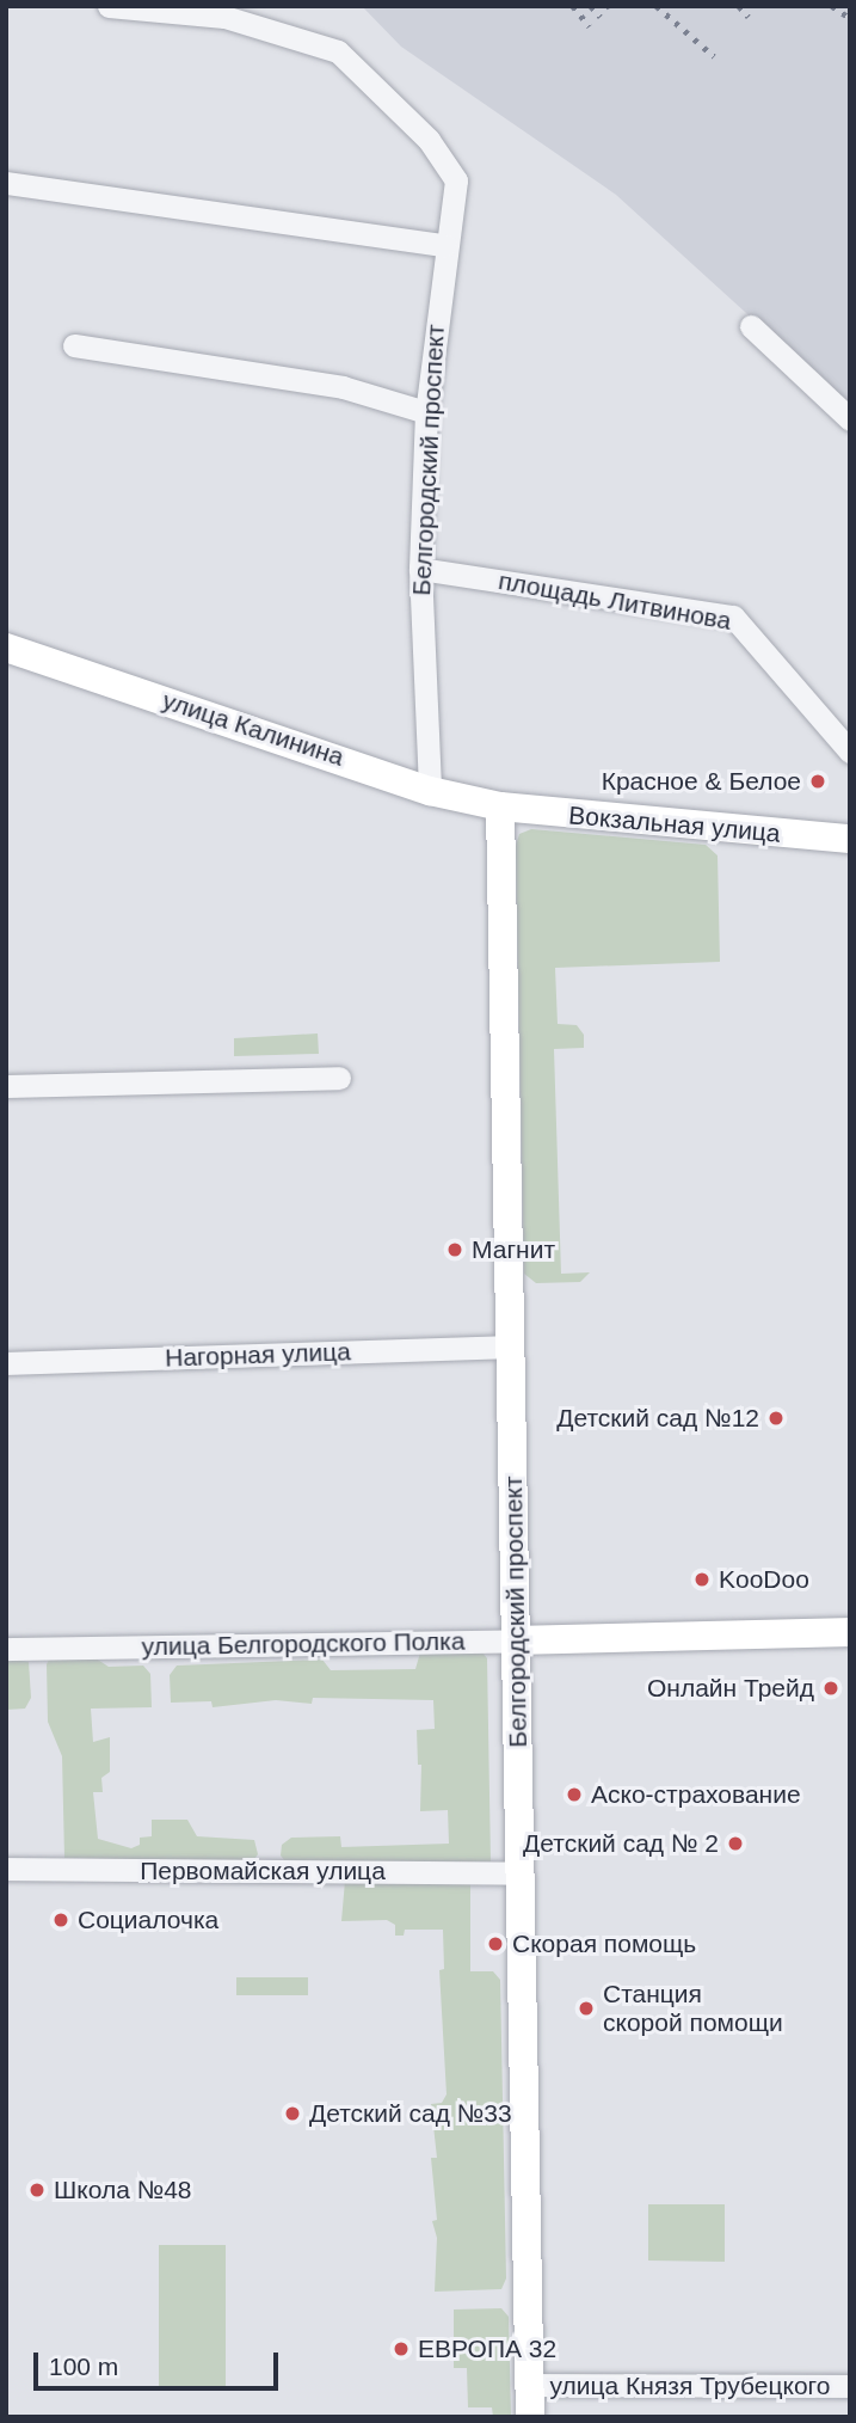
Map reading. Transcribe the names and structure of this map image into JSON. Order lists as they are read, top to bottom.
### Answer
{
  "streets": {
    "main road": [
      "Белгородский проспект",
      "улица Калинина",
      "Вокзальная улица",
      "улица Белгородского Полка"
    ],
    "street": [
      "площадь Литвинова",
      "Нагорная улица",
      "Первомайская улица",
      "улица Князя Трубецкого"
    ]
  },
  "crossings": [
    ["Белгородский проспект", "площадь Литвинова"],
    ["Белгородский проспект", "улица Калинина"],
    ["Белгородский проспект", "Вокзальная улица"],
    ["Белгородский проспект", "Нагорная улица"],
    ["Белгородский проспект", "улица Белгородского Полка"],
    ["Белгородский проспект", "Первомайская улица"],
    ["Белгородский проспект", "улица Князя Трубецкого"],
    ["улица Калинина", "Вокзальная улица"]
  ],
  "places": [
    "Красное & Белое",
    "Магнит",
    "Детский сад №12",
    "KooDoo",
    "Онлайн Трейд",
    "Аско-страхование",
    "Детский сад № 2",
    "Социалочка",
    "Скорая помощь",
    "Станция скорой помощи",
    "Детский сад №33",
    "Школа №48",
    "ЕВРОПА 32"
  ],
  "scale_bar": "100 m"
}
